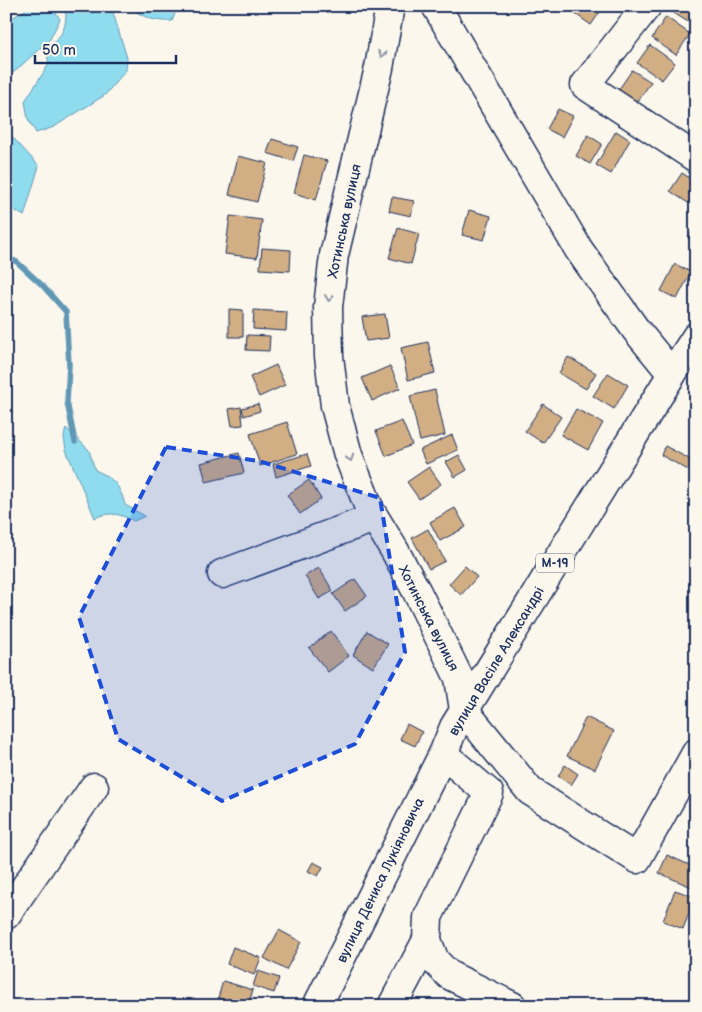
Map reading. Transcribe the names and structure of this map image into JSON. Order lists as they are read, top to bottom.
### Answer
{
  "streets": {
    "main road": [
      "Хотинська вулиця",
      "М-19",
      "вулиця Васіле Александрі",
      "вулиця Дениса Лукіяновича"
    ]
  },
  "crossings": [
    ["Хотинська вулиця", "вулиця Васіле Александрі"],
    ["вулиця Васіле Александрі", "вулиця Дениса Лукіяновича"]
  ],
  "one_way": ["Хотинська вулиця"],
  "scale_bar": "50 m"
}
